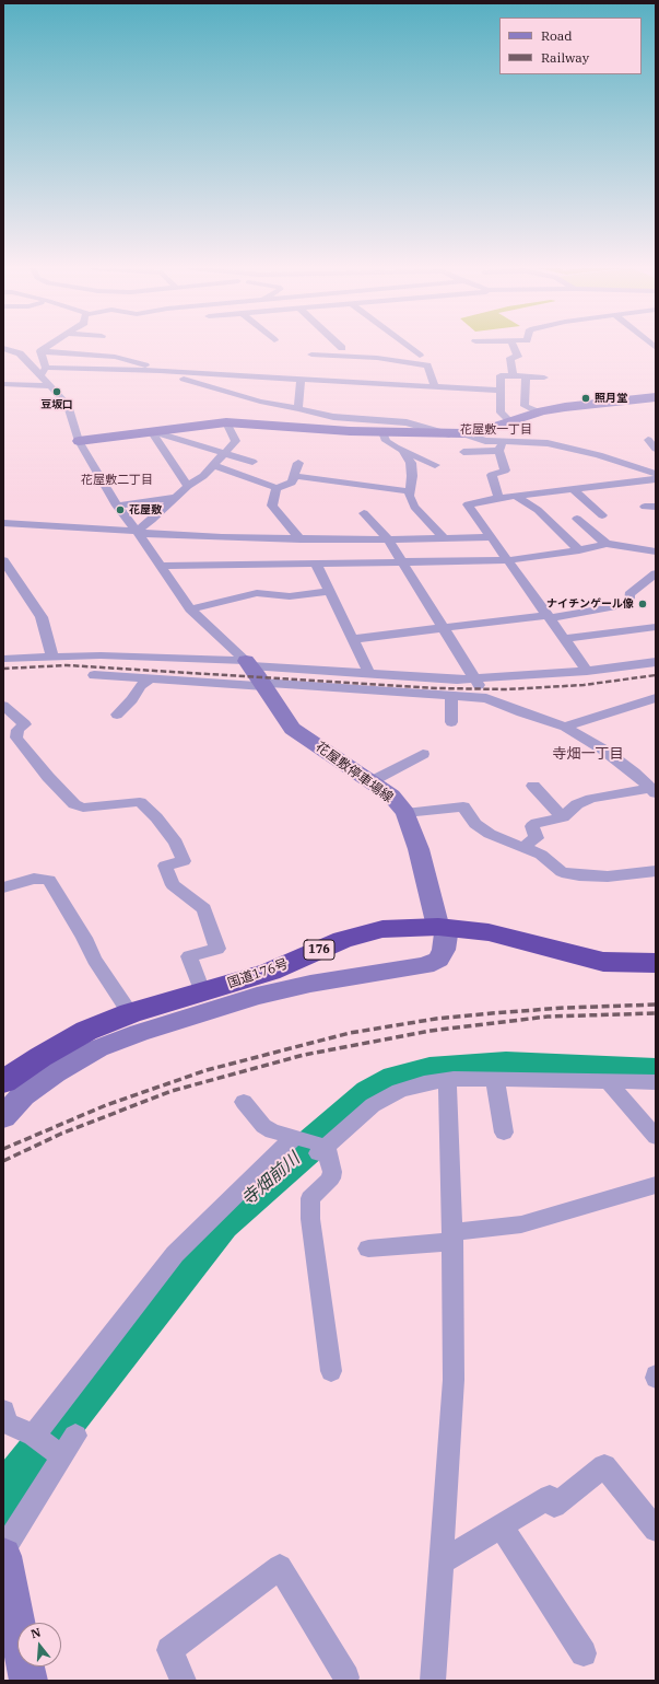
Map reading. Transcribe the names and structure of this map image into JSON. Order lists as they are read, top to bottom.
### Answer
{
  "streets": {
    "highway": ["176", "国道176号"],
    "street": ["花屋敷停車場線"]
  },
  "crossings": [
    ["花屋敷停車場線", "国道176号"]
  ],
  "districts": ["花屋敷一丁目", "花屋敷二丁目", "寺畑一丁目"],
  "water": ["寺畑前川"],
  "places": [
    "豆坂口",
    "照月堂",
    "花屋敷",
    "ナイチンゲール像"
  ],
  "legend": ["Road", "Railway"],
  "north": "top"
}
